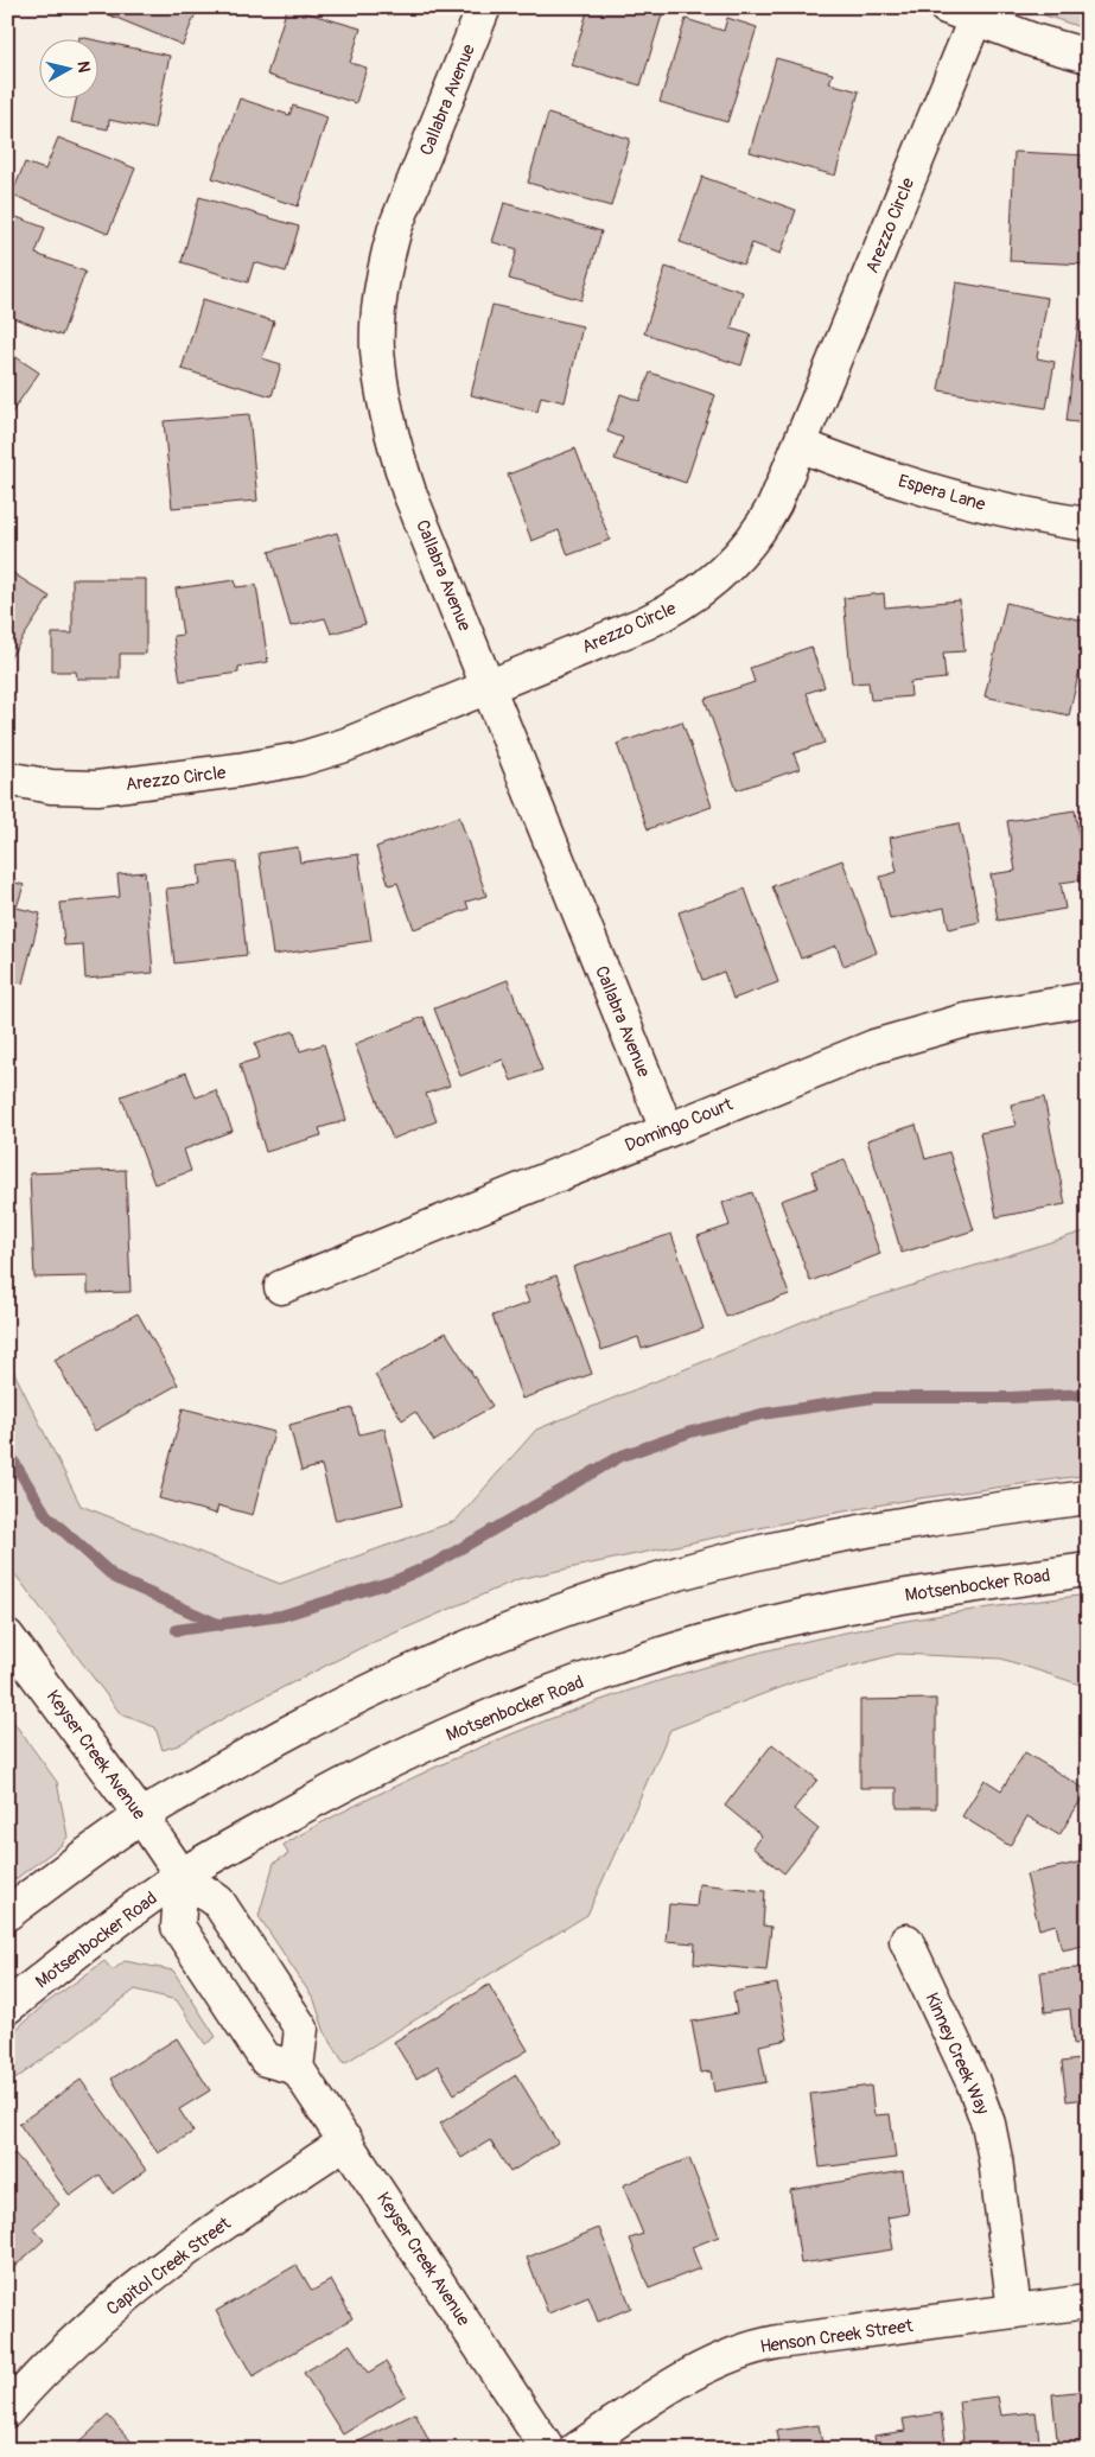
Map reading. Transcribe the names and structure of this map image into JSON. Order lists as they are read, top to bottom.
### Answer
{
  "streets": {
    "street": [
      "Callabra Avenue",
      "Arezzo Circle",
      "Espera Lane",
      "Domingo Court",
      "Motsenbocker Road",
      "Keyser Creek Avenue",
      "Kinney Creek Way",
      "Capitol Creek Street",
      "Henson Creek Street"
    ]
  },
  "crossings": [
    ["Callabra Avenue", "Arezzo Circle"],
    ["Callabra Avenue", "Domingo Court"],
    ["Arezzo Circle", "Espera Lane"],
    ["Motsenbocker Road", "Keyser Creek Avenue"],
    ["Keyser Creek Avenue", "Capitol Creek Street"],
    ["Kinney Creek Way", "Henson Creek Street"]
  ],
  "north": "right"
}
